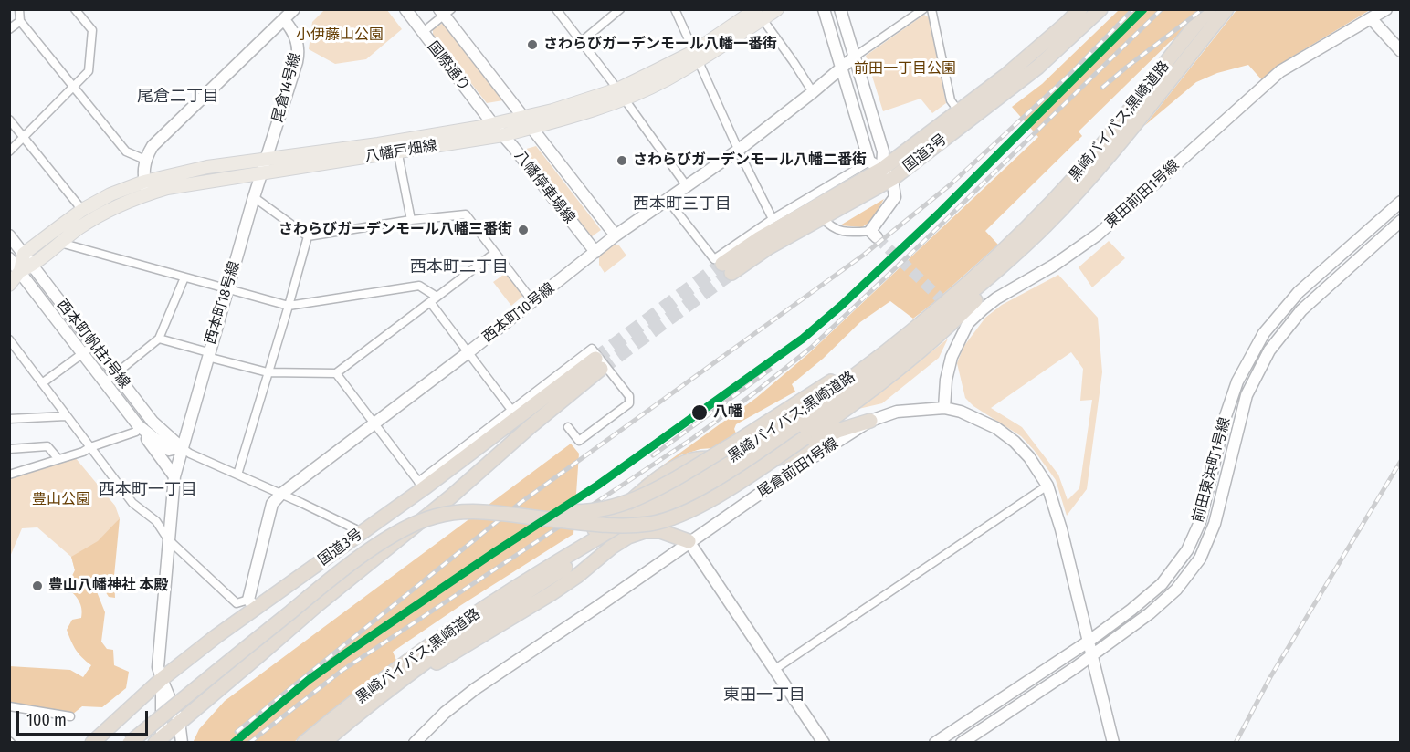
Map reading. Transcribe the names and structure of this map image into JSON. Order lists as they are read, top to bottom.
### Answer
{
  "streets": {
    "highway": ["黒崎バイパス;黒崎道路", "国道3号"],
    "main road": ["八幡戸畑線"],
    "street": [
      "国際通り",
      "尾倉14号線",
      "八幡停車場線",
      "東田前田1号線",
      "西本町18号線",
      "西本町10号線",
      "西本町帆柱1号線",
      "尾倉前田1号線",
      "前田東浜町1号線"
    ]
  },
  "crossings": [
    ["国際通り", "八幡戸畑線"],
    ["国際通り", "八幡停車場線"],
    ["尾倉14号線", "八幡戸畑線"],
    ["尾倉14号線", "西本町18号線"],
    ["八幡戸畑線", "八幡停車場線"],
    ["八幡戸畑線", "西本町18号線"],
    ["八幡戸畑線", "西本町帆柱1号線"],
    ["国道3号", "西本町10号線"],
    ["八幡停車場線", "西本町10号線"],
    ["東田前田1号線", "尾倉前田1号線"],
    ["西本町18号線", "西本町帆柱1号線"],
    ["尾倉前田1号線", "前田東浜町1号線"]
  ],
  "districts": [
    "尾倉二丁目",
    "西本町三丁目",
    "西本町二丁目",
    "西本町一丁目",
    "東田一丁目"
  ],
  "parks": ["小伊藤山公園", "前田一丁目公園", "豊山公園"],
  "places": [
    "さわらびガーデンモール八幡一番街",
    "さわらびガーデンモール八幡二番街",
    "さわらびガーデンモール八幡三番街",
    "八幡",
    "豊山八幡神社 本殿"
  ],
  "scale_bar": "100 m"
}
